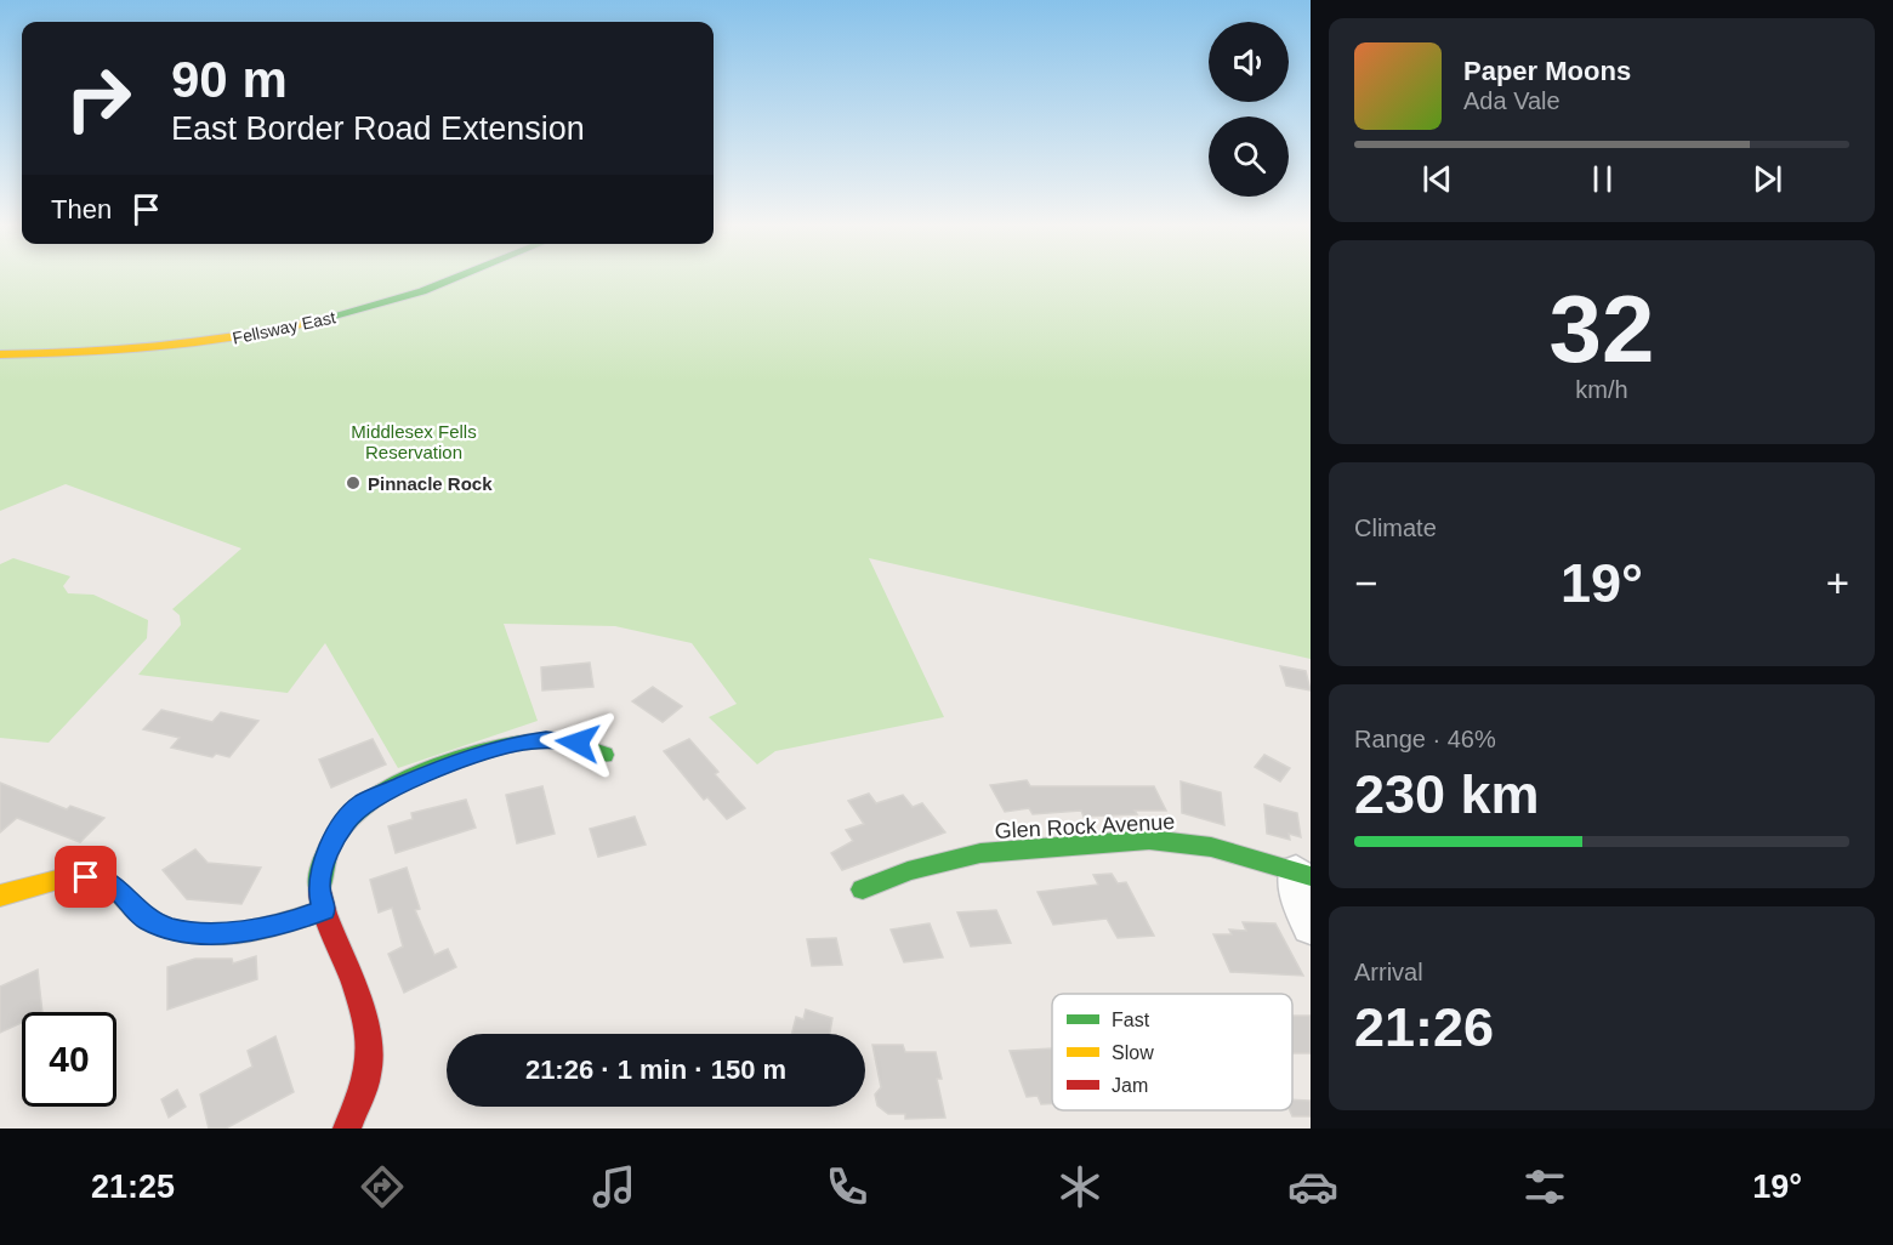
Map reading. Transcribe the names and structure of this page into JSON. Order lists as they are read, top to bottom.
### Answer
{
  "streets": {
    "street": ["Fellsway East", "Glen Rock Avenue"]
  },
  "parks": ["Middlesex Fells Reservation"],
  "places": ["Pinnacle Rock"],
  "legend": ["Fast", "Slow", "Jam"],
  "page": {
    "turn": ["90 m", "East Border Road Extension"],
    "song": ["Paper Moons", "Ada Vale"],
    "then": "Then",
    "tile": [
      ["32", "km/h"],
      "Climate",
      ["Range · 46%", "230 km"],
      ["Arrival", "21:26"]
    ],
    "heat": ["−", "19°", "+"],
    "limit": "40",
    "trip": "21:26 · 1 min · 150 m",
    "tabs": ["21:25", "19°"]
  }
}
